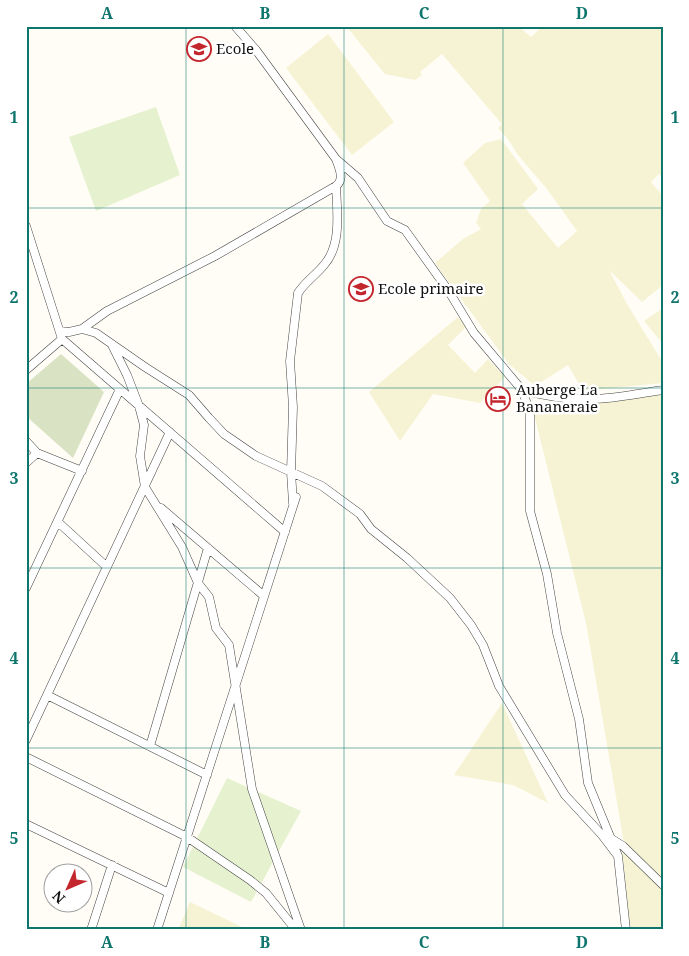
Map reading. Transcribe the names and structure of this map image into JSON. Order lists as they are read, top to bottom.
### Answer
{
  "places": {
    "school or university": ["Ecole", "Ecole primaire"],
    "hotel": ["Auberge La Bananeraie"]
  },
  "north": "bottom left",
  "grid": {
    "columns": [
      "A",
      "B",
      "C",
      "D"
    ],
    "rows": [
      "1",
      "2",
      "3",
      "4",
      "5"
    ]
  }
}
